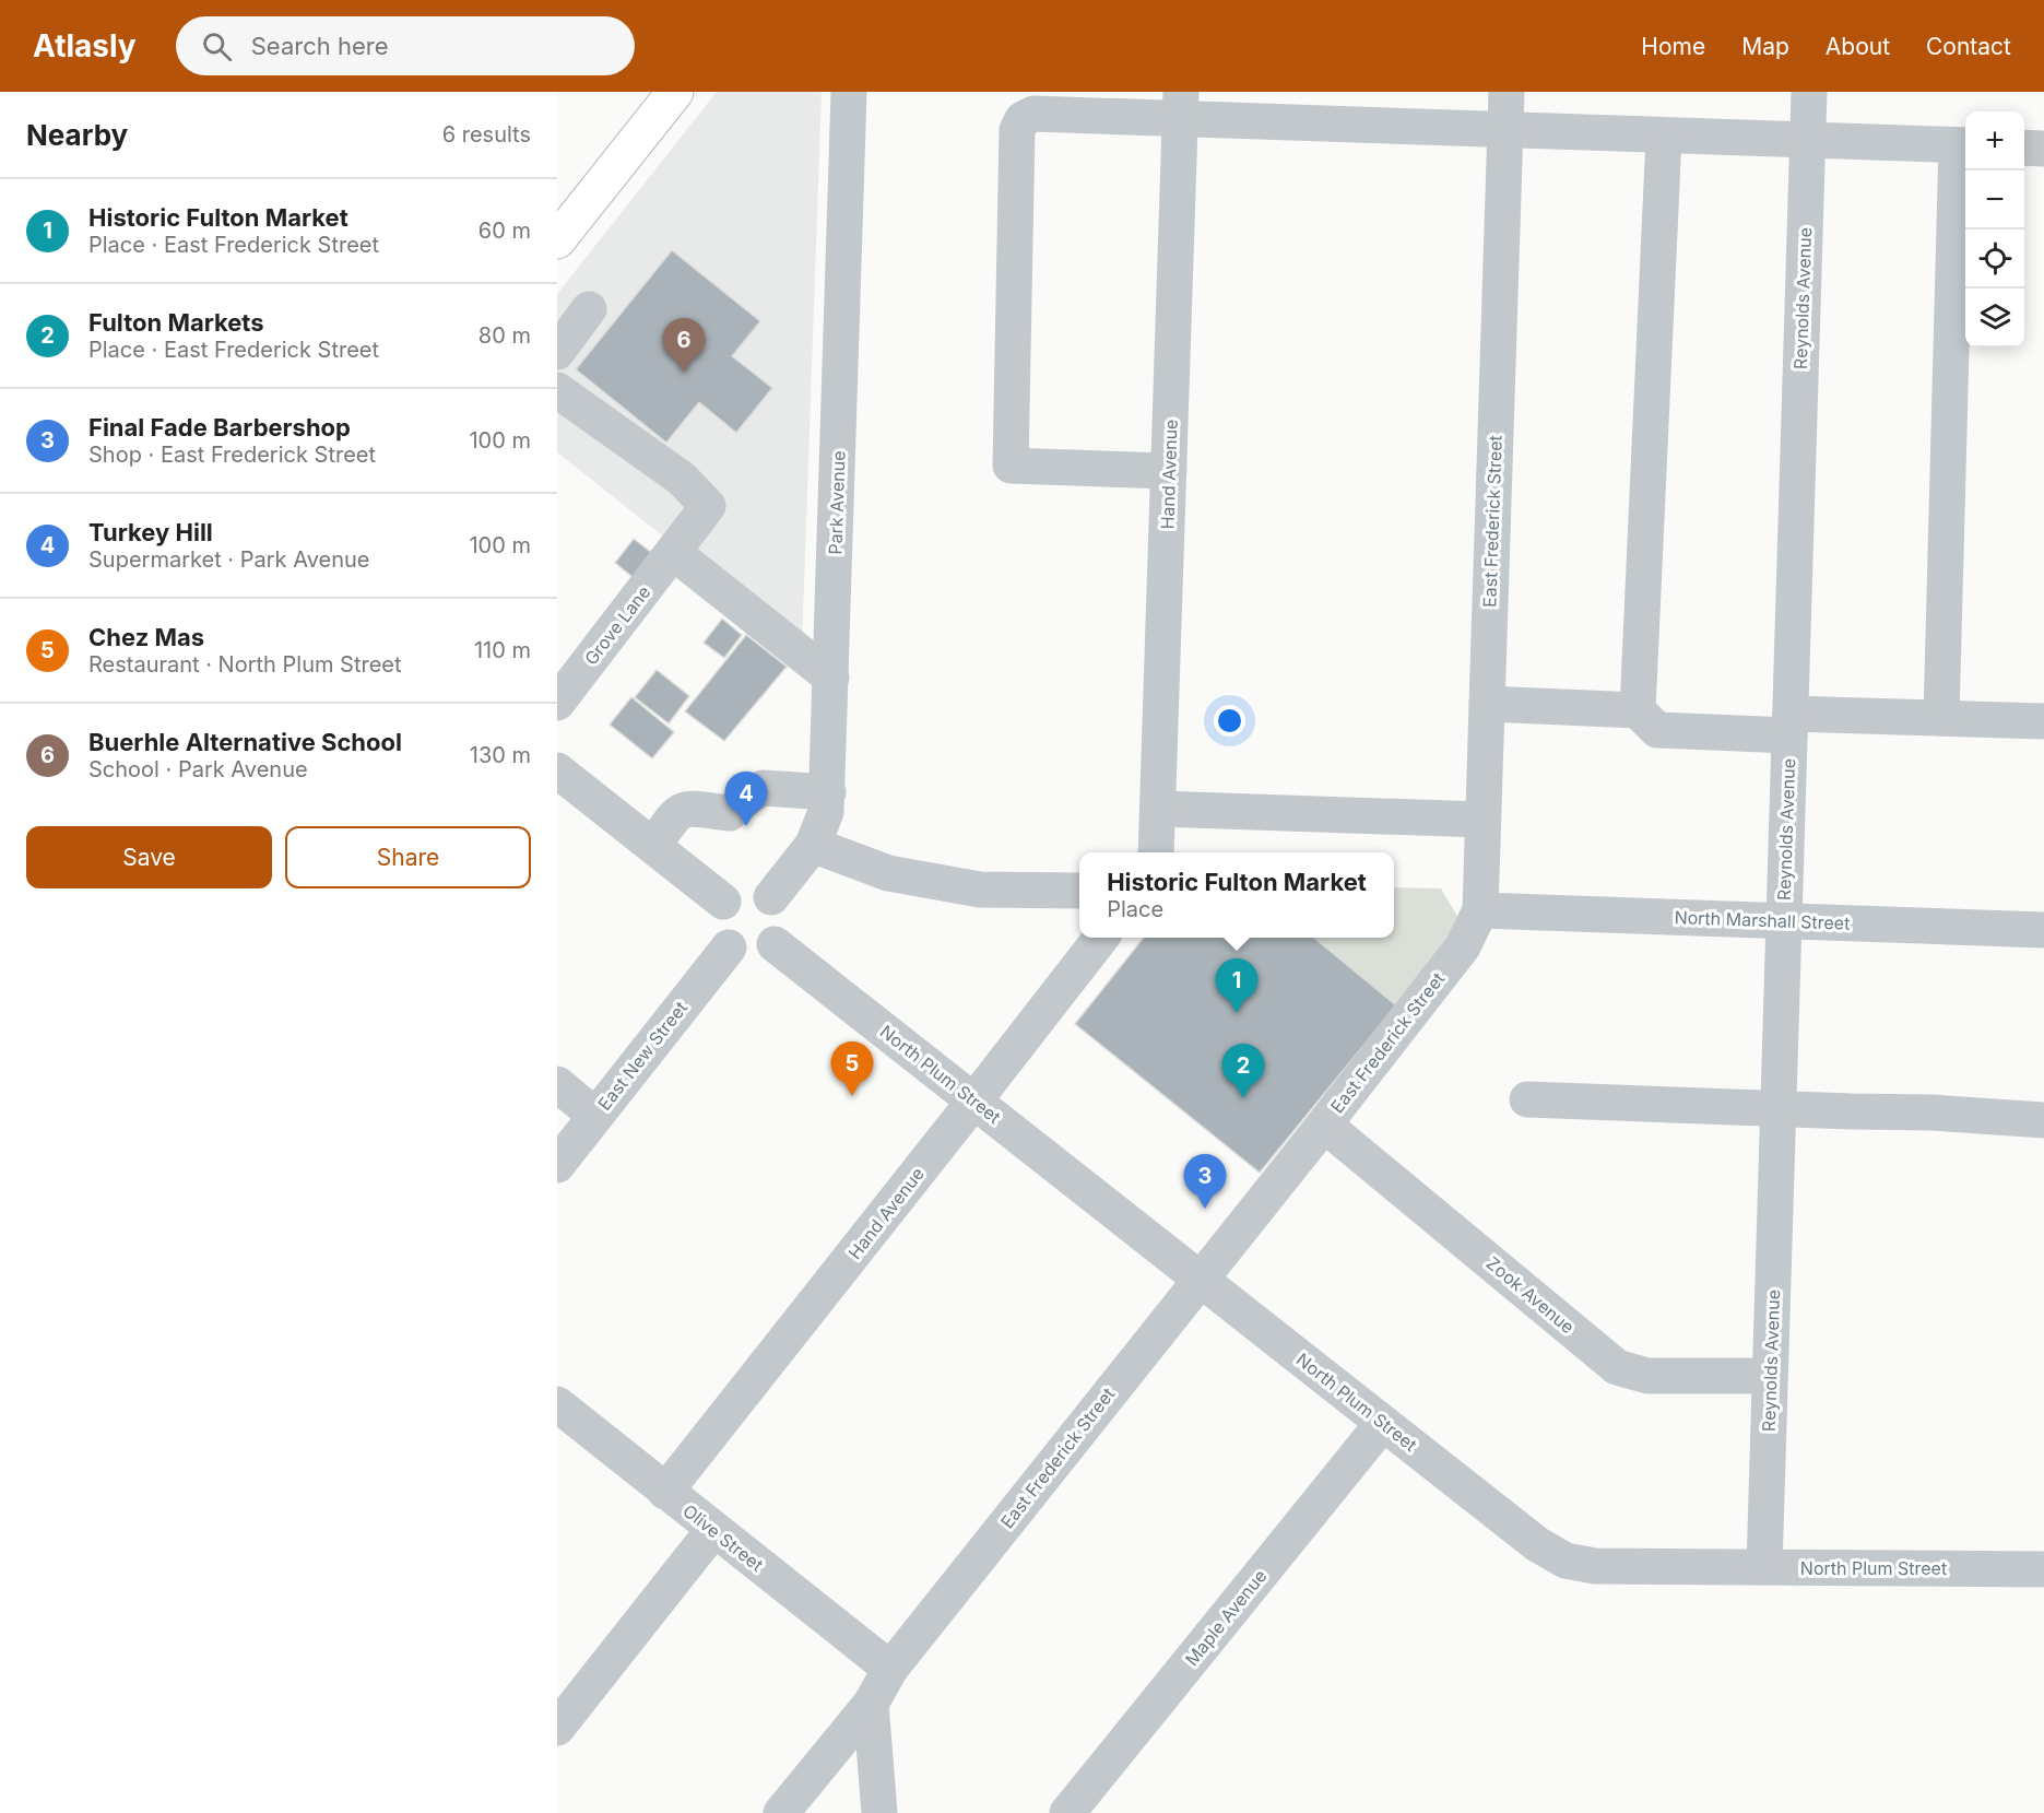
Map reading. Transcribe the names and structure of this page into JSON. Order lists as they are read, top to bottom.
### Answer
{
  "streets": {
    "street": [
      "Reynolds Avenue",
      "Hand Avenue",
      "Park Avenue",
      "East Frederick Street",
      "Grove Lane",
      "North Marshall Street",
      "East New Street",
      "North Plum Street",
      "Zook Avenue",
      "Olive Street",
      "Maple Avenue"
    ]
  },
  "crossings": [
    ["Reynolds Avenue", "North Marshall Street"],
    ["Reynolds Avenue", "North Plum Street"],
    ["Reynolds Avenue", "Zook Avenue"],
    ["Hand Avenue", "North Plum Street"],
    ["Hand Avenue", "Olive Street"],
    ["Park Avenue", "East New Street"],
    ["Park Avenue", "North Plum Street"],
    ["East Frederick Street", "North Marshall Street"],
    ["East Frederick Street", "North Plum Street"],
    ["East Frederick Street", "Zook Avenue"],
    ["East Frederick Street", "Olive Street"],
    ["East New Street", "North Plum Street"],
    ["North Plum Street", "Maple Avenue"]
  ],
  "page": {
    "header": "Atlasly",
    "search": "Search here",
    "nav": [
      "Home",
      "Map",
      "About",
      "Contact"
    ],
    "heading": ["Nearby", "6 results"],
    "map_buttons": ["+", "−"],
    "list": [
      {
        "mark": "1",
        "name": "Historic Fulton Market",
        "note": "Place · East Frederick Street",
        "value": "60 m"
      },
      {
        "mark": "2",
        "name": "Fulton Markets",
        "note": "Place · East Frederick Street",
        "value": "80 m"
      },
      {
        "mark": "3",
        "name": "Final Fade Barbershop",
        "note": "Shop · East Frederick Street",
        "value": "100 m"
      },
      {
        "mark": "4",
        "name": "Turkey Hill",
        "note": "Supermarket · Park Avenue",
        "value": "100 m"
      },
      {
        "mark": "5",
        "name": "Chez Mas",
        "note": "Restaurant · North Plum Street",
        "value": "110 m"
      },
      {
        "mark": "6",
        "name": "Buerhle Alternative School",
        "note": "School · Park Avenue",
        "value": "130 m"
      }
    ],
    "pins": [
      "6",
      "4",
      "1",
      "5",
      "2",
      "3"
    ],
    "buttons": ["Save", "Share"],
    "popup": ["Historic Fulton Market", "Place"]
  }
}
